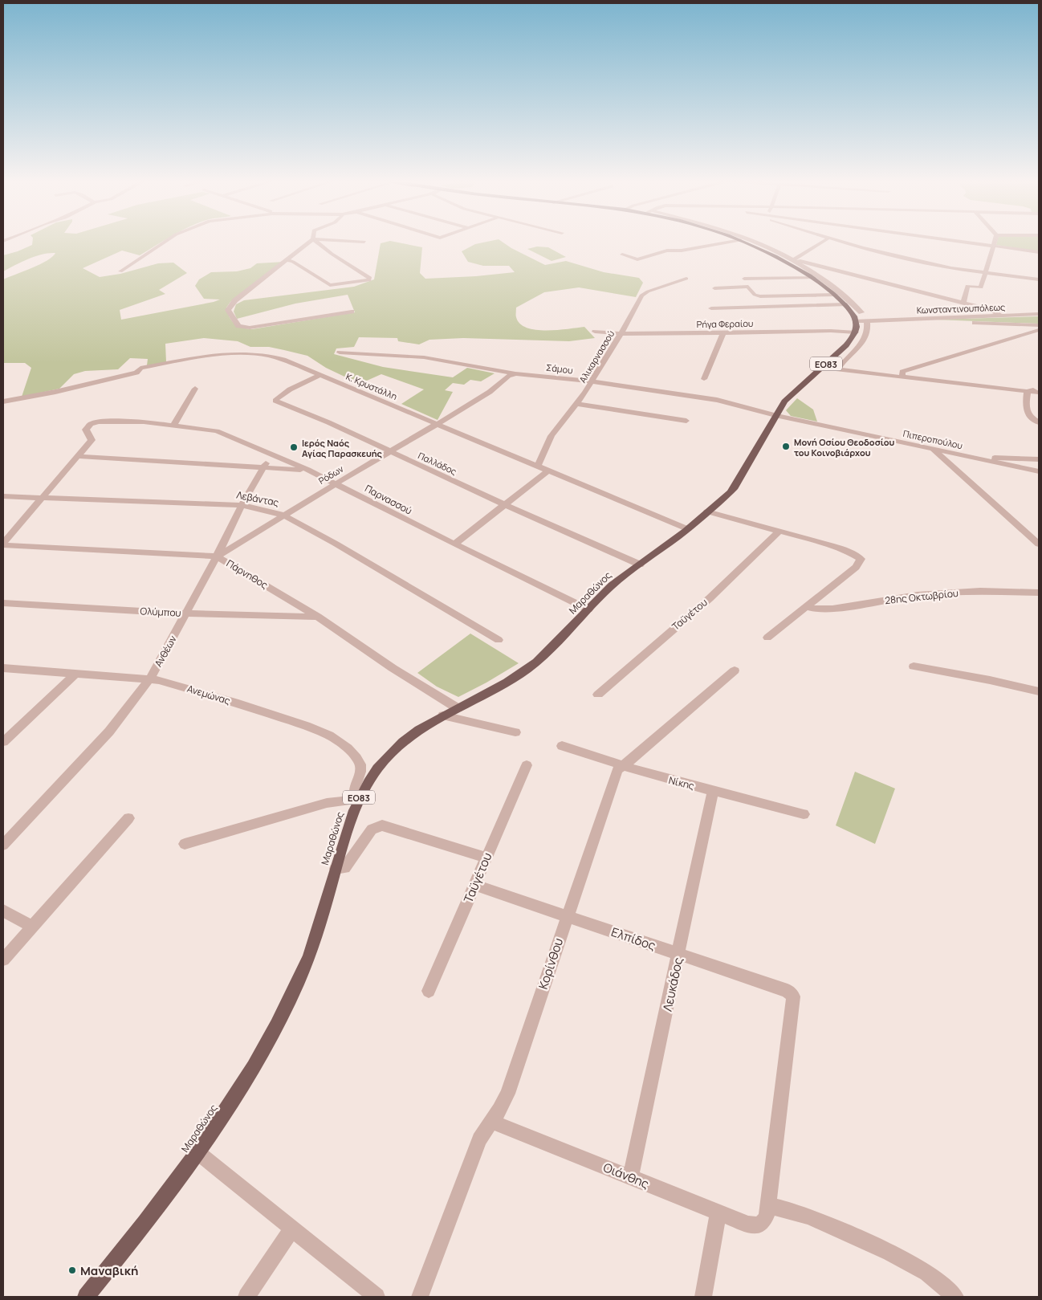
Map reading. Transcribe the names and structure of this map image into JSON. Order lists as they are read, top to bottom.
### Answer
{
  "streets": {
    "main road": ["ΕΟ83", "Μαραθώνος"],
    "street": [
      "Κωνσταντινουπόλεως",
      "Ρήγα Φεραίου",
      "Αλικαρνασσού",
      "Σάμου",
      "Κ. Κρυστάλλη",
      "Πιπεροπούλου",
      "Παλλάδος",
      "Ρόδων",
      "Λεβάντας",
      "Παρνασσού",
      "Πάρνηθος",
      "28ης Οκτωβρίου",
      "Ολύμπου",
      "Ταϋγέτου",
      "Ανθέων",
      "Ανεμώνας",
      "Νίκης",
      "Ελπίδος",
      "Κορίνθου",
      "Λευκάδος",
      "Οιάνθης"
    ]
  },
  "crossings": [
    ["Ρήγα Φεραίου", "Αλικαρνασσού"],
    ["Ρήγα Φεραίου", "Μαραθώνος"],
    ["Αλικαρνασσού", "Σάμου"],
    ["Αλικαρνασσού", "Κ. Κρυστάλλη"],
    ["Σάμου", "Πιπεροπούλου"],
    ["Σάμου", "Ρόδων"],
    ["Σάμου", "Μαραθώνος"],
    ["Κ. Κρυστάλλη", "Παλλάδος"],
    ["Κ. Κρυστάλλη", "Ρόδων"],
    ["Κ. Κρυστάλλη", "Μαραθώνος"],
    ["Πιπεροπούλου", "Μαραθώνος"],
    ["Παλλάδος", "Ρόδων"],
    ["Παλλάδος", "Μαραθώνος"],
    ["Ρόδων", "Λεβάντας"],
    ["Ρόδων", "Παρνασσού"],
    ["Ρόδων", "Πάρνηθος"],
    ["Ρόδων", "Ανθέων"],
    ["Λεβάντας", "Ανθέων"],
    ["Παρνασσού", "Μαραθώνος"],
    ["Παρνασσού", "Ανθέων"],
    ["Πάρνηθος", "Μαραθώνος"],
    ["Πάρνηθος", "Ολύμπου"],
    ["Πάρνηθος", "Ανθέων"],
    ["Μαραθώνος", "Ανεμώνας"],
    ["Ολύμπου", "Ανθέων"],
    ["Ταϋγέτου", "Ελπίδος"],
    ["Ανθέων", "Ανεμώνας"],
    ["Νίκης", "Κορίνθου"],
    ["Νίκης", "Λευκάδος"],
    ["Ελπίδος", "Κορίνθου"],
    ["Ελπίδος", "Λευκάδος"],
    ["Ελπίδος", "Οιάνθης"],
    ["Κορίνθου", "Οιάνθης"],
    ["Λευκάδος", "Οιάνθης"]
  ],
  "places": ["Μονή Οσίου Θεοδοσίου του Κοινοβιάρχου", "Ιερός Ναός Αγίας Παρασκευής", "Μαναβική"]
}
